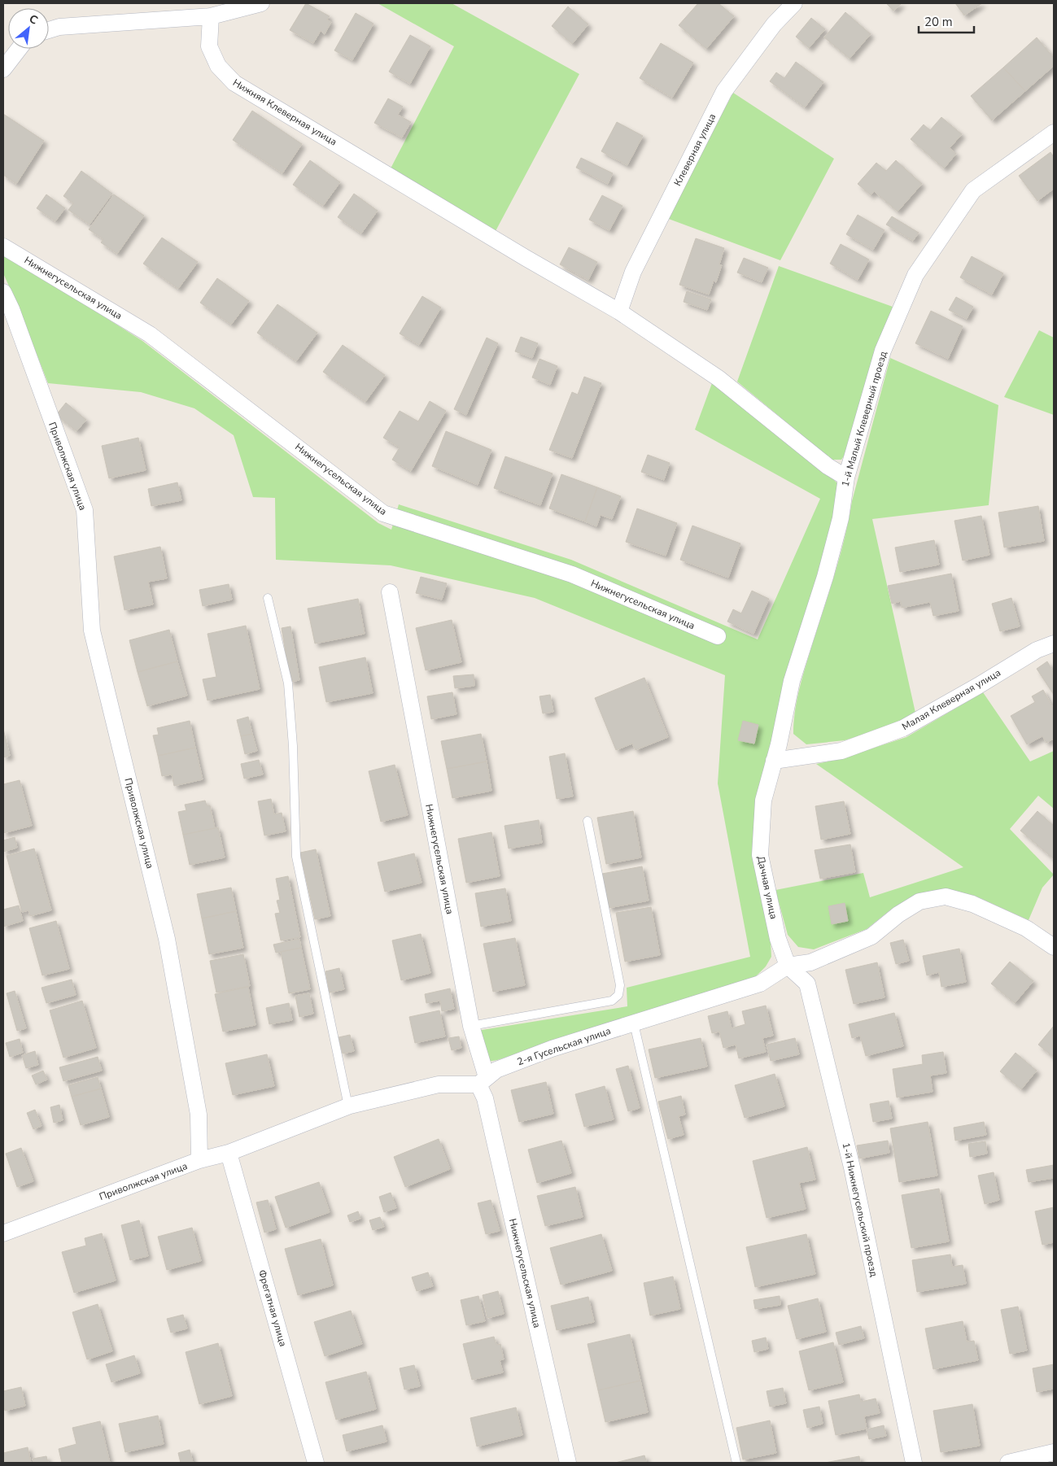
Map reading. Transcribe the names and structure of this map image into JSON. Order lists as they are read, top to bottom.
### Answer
{
  "streets": {
    "street": [
      "Нижняя Клеверная улица",
      "Клеверная улица",
      "Нижнегусельская улица",
      "1-й Малый Клеверный проезд",
      "Приволжская улица",
      "Малая Клеверная улица",
      "Дачная улица",
      "2-я Гусельская улица",
      "1-й Нижнегусельский проезд",
      "Фрегатная улица"
    ]
  },
  "crossings": [
    ["Нижняя Клеверная улица", "Клеверная улица"],
    ["Нижняя Клеверная улица", "1-й Малый Клеверный проезд"],
    ["Нижнегусельская улица", "2-я Гусельская улица"],
    ["1-й Малый Клеверный проезд", "Малая Клеверная улица"],
    ["1-й Малый Клеверный проезд", "Дачная улица"],
    ["Приволжская улица", "2-я Гусельская улица"],
    ["Малая Клеверная улица", "Дачная улица"],
    ["Дачная улица", "2-я Гусельская улица"],
    ["Дачная улица", "1-й Нижнегусельский проезд"],
    ["2-я Гусельская улица", "1-й Нижнегусельский проезд"],
    ["2-я Гусельская улица", "Фрегатная улица"]
  ],
  "scale_bar": "20 m",
  "north": "top right"
}
